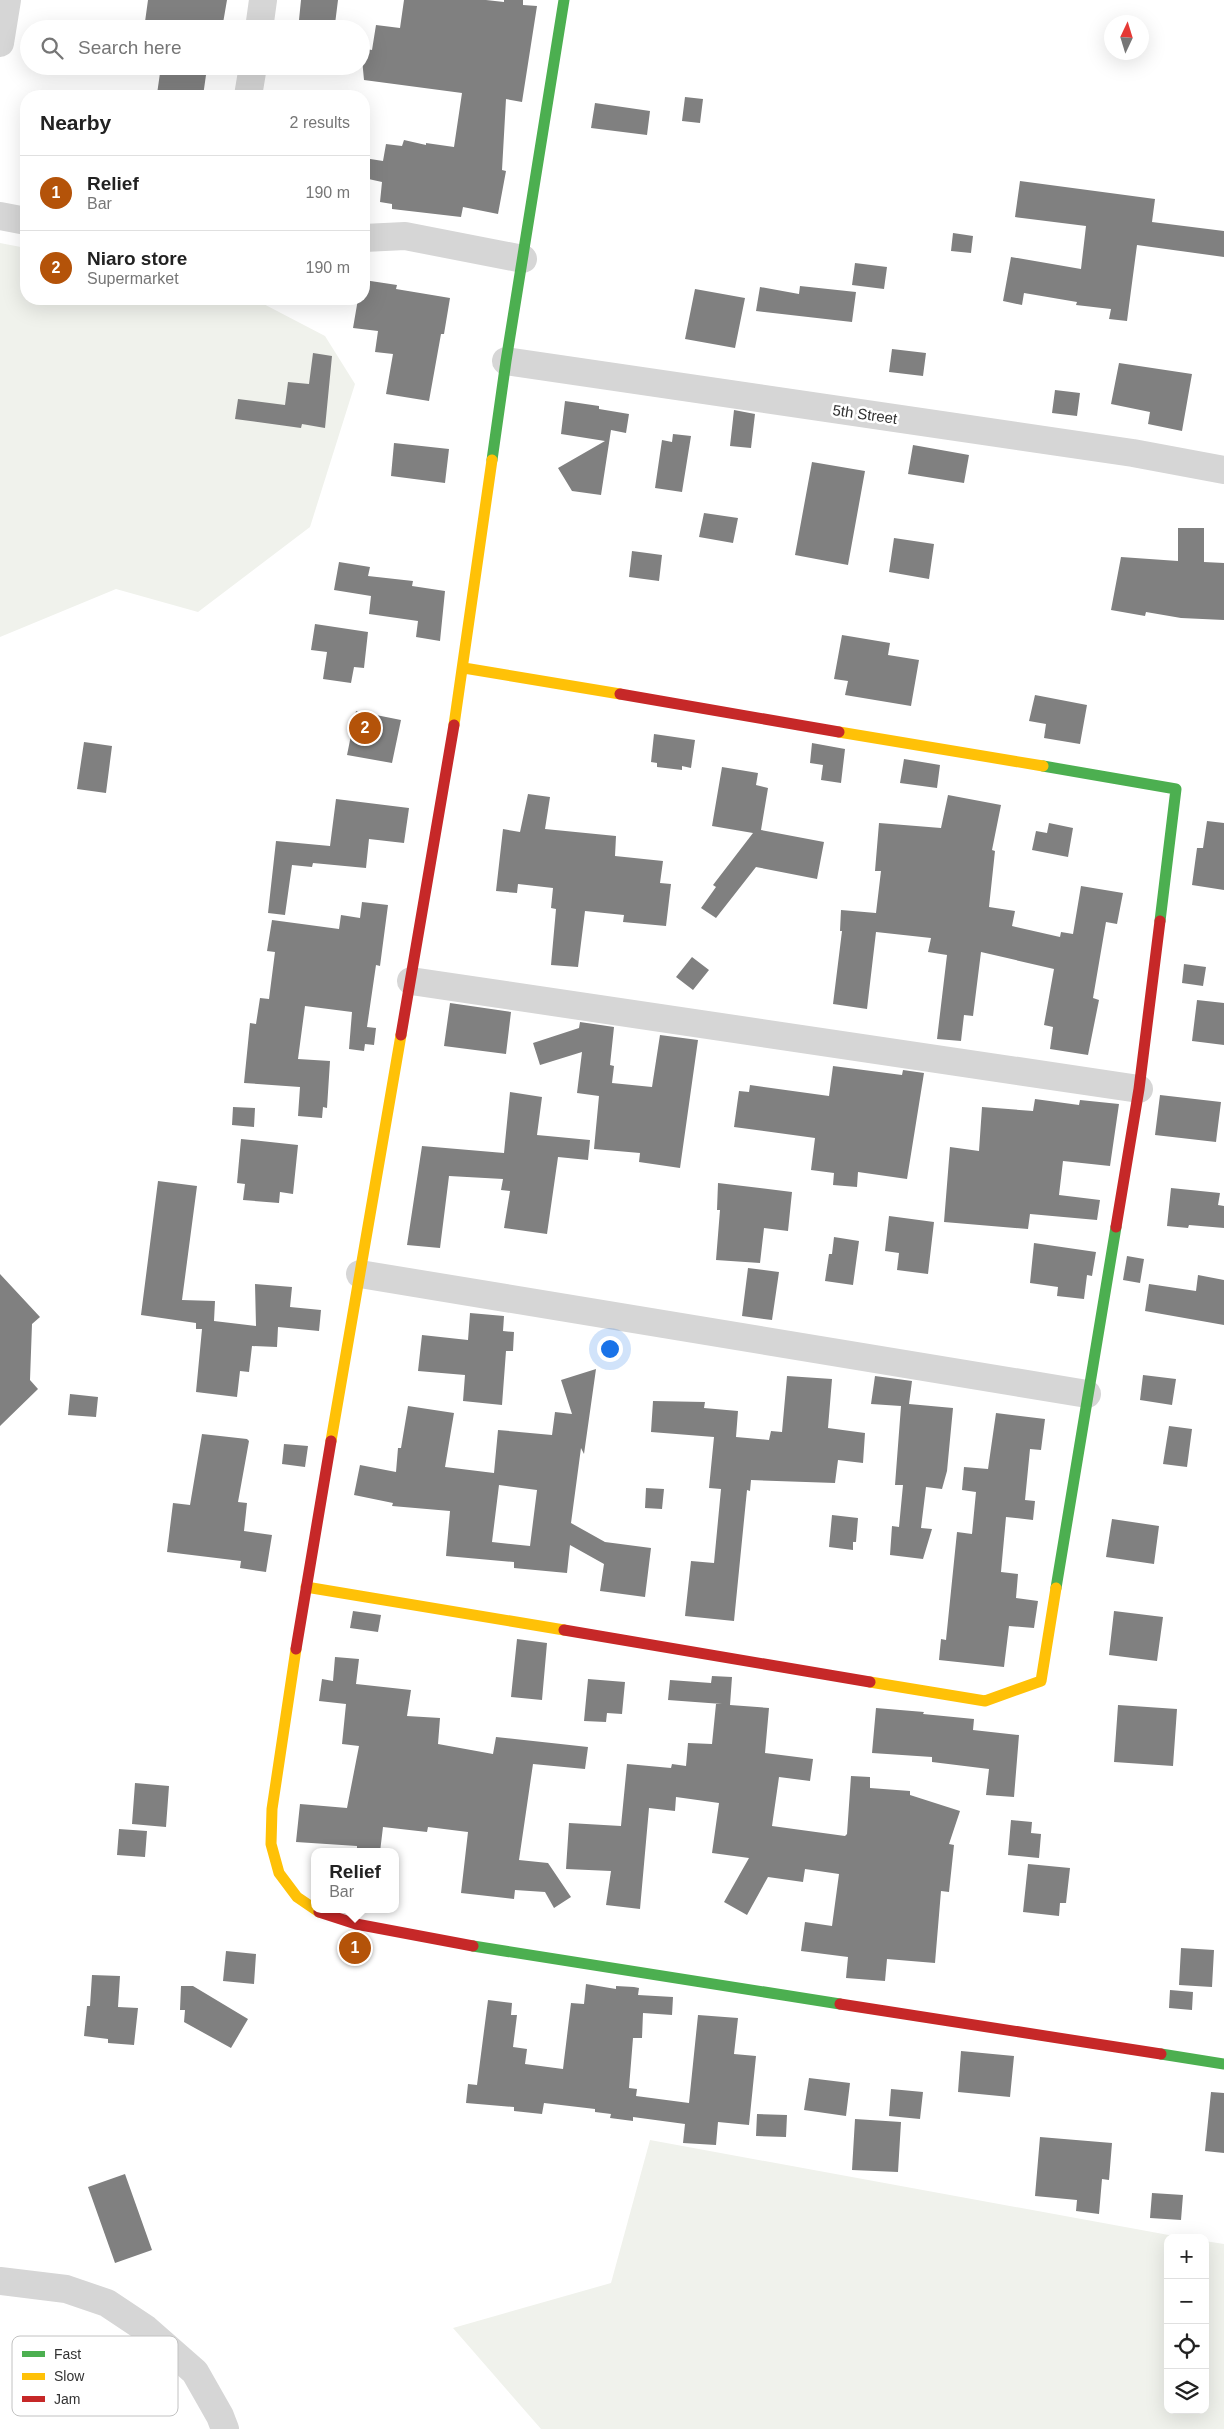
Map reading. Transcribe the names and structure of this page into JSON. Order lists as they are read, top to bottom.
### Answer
{
  "streets": {
    "street": ["5th Street"]
  },
  "legend": ["Fast", "Slow", "Jam"],
  "north": "top",
  "page": {
    "search": "Search here",
    "heading": ["Nearby", "2 results"],
    "list": [
      {
        "mark": "1",
        "name": "Relief",
        "note": "Bar",
        "value": "190 m"
      },
      {
        "mark": "2",
        "name": "Niaro store",
        "note": "Supermarket",
        "value": "190 m"
      }
    ],
    "pins": ["2", "1"],
    "popup": ["Relief", "Bar"],
    "map_buttons": ["+", "−"]
  }
}
